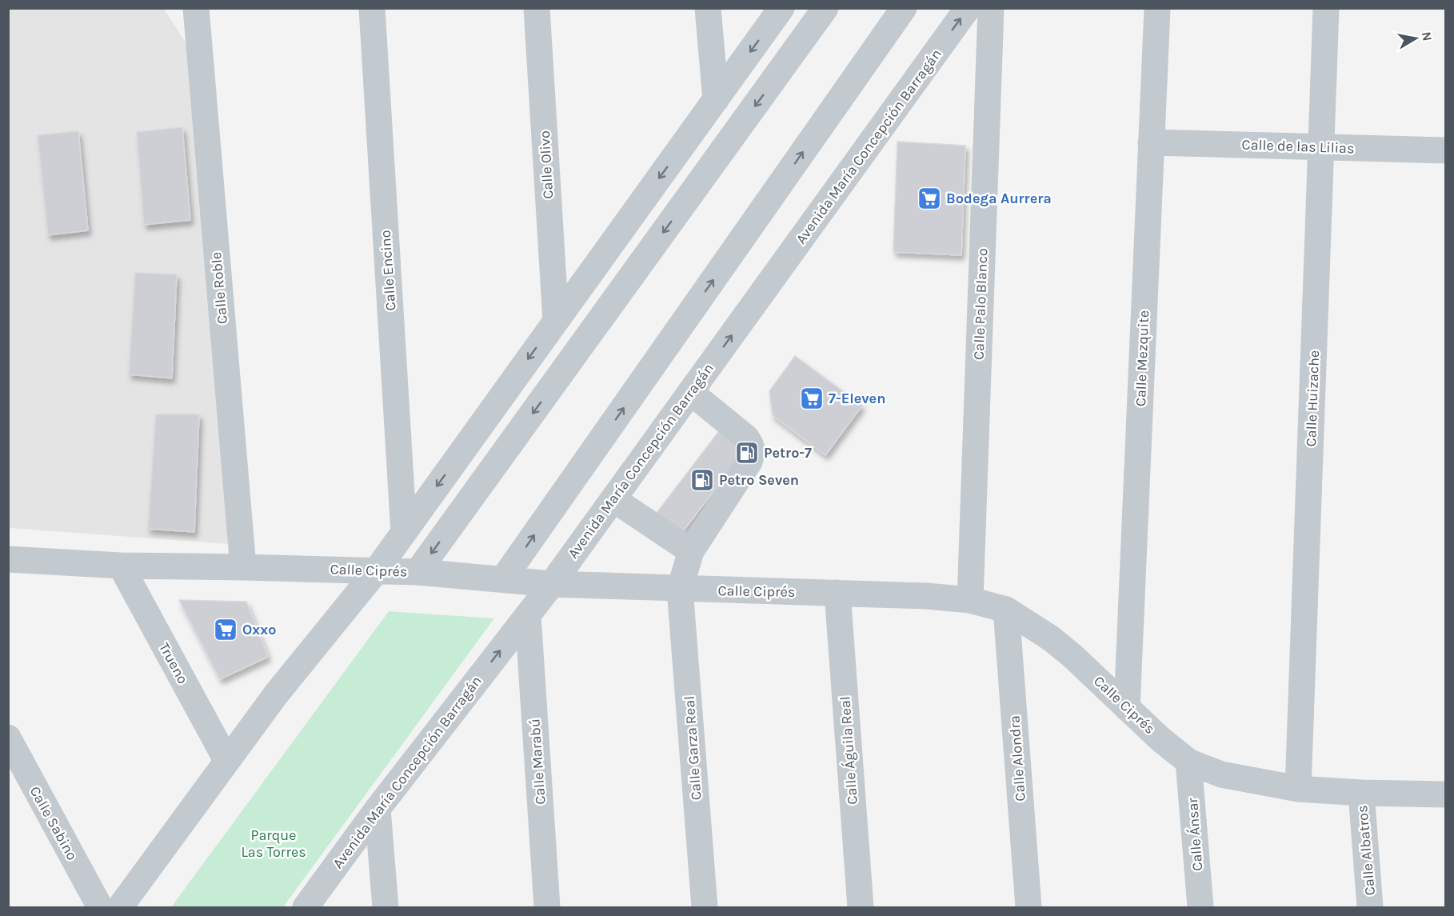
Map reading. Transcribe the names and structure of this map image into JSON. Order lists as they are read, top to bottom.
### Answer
{
  "streets": {
    "street": [
      "Avenida María Concepción Barragán",
      "Calle de las Lilias",
      "Calle Olivo",
      "Calle Encino",
      "Calle Roble",
      "Calle Palo Blanco",
      "Calle Mezquite",
      "Calle Huizache",
      "Calle Ciprés",
      "Trueno",
      "Calle Garza Real",
      "Calle Águila Real",
      "Calle Alondra",
      "Calle Marabú",
      "Calle Sabino",
      "Calle Ánsar",
      "Calle Albatros"
    ]
  },
  "crossings": [
    ["Avenida María Concepción Barragán", "Calle Ciprés"],
    ["Avenida María Concepción Barragán", "Calle Marabú"],
    ["Calle de las Lilias", "Calle Mezquite"],
    ["Calle de las Lilias", "Calle Huizache"],
    ["Calle Roble", "Calle Ciprés"],
    ["Calle Palo Blanco", "Calle Ciprés"],
    ["Calle Mezquite", "Calle Ciprés"],
    ["Calle Huizache", "Calle Ciprés"],
    ["Calle Ciprés", "Trueno"],
    ["Calle Ciprés", "Calle Garza Real"],
    ["Calle Ciprés", "Calle Águila Real"],
    ["Calle Ciprés", "Calle Alondra"],
    ["Calle Ciprés", "Calle Ánsar"],
    ["Calle Ciprés", "Calle Albatros"]
  ],
  "parks": ["Parque Las Torres"],
  "places": {
    "supermarket": ["Bodega Aurrera", "7-Eleven", "Oxxo"],
    "fuel station": ["Petro-7", "Petro Seven"]
  },
  "north": "right"
}
